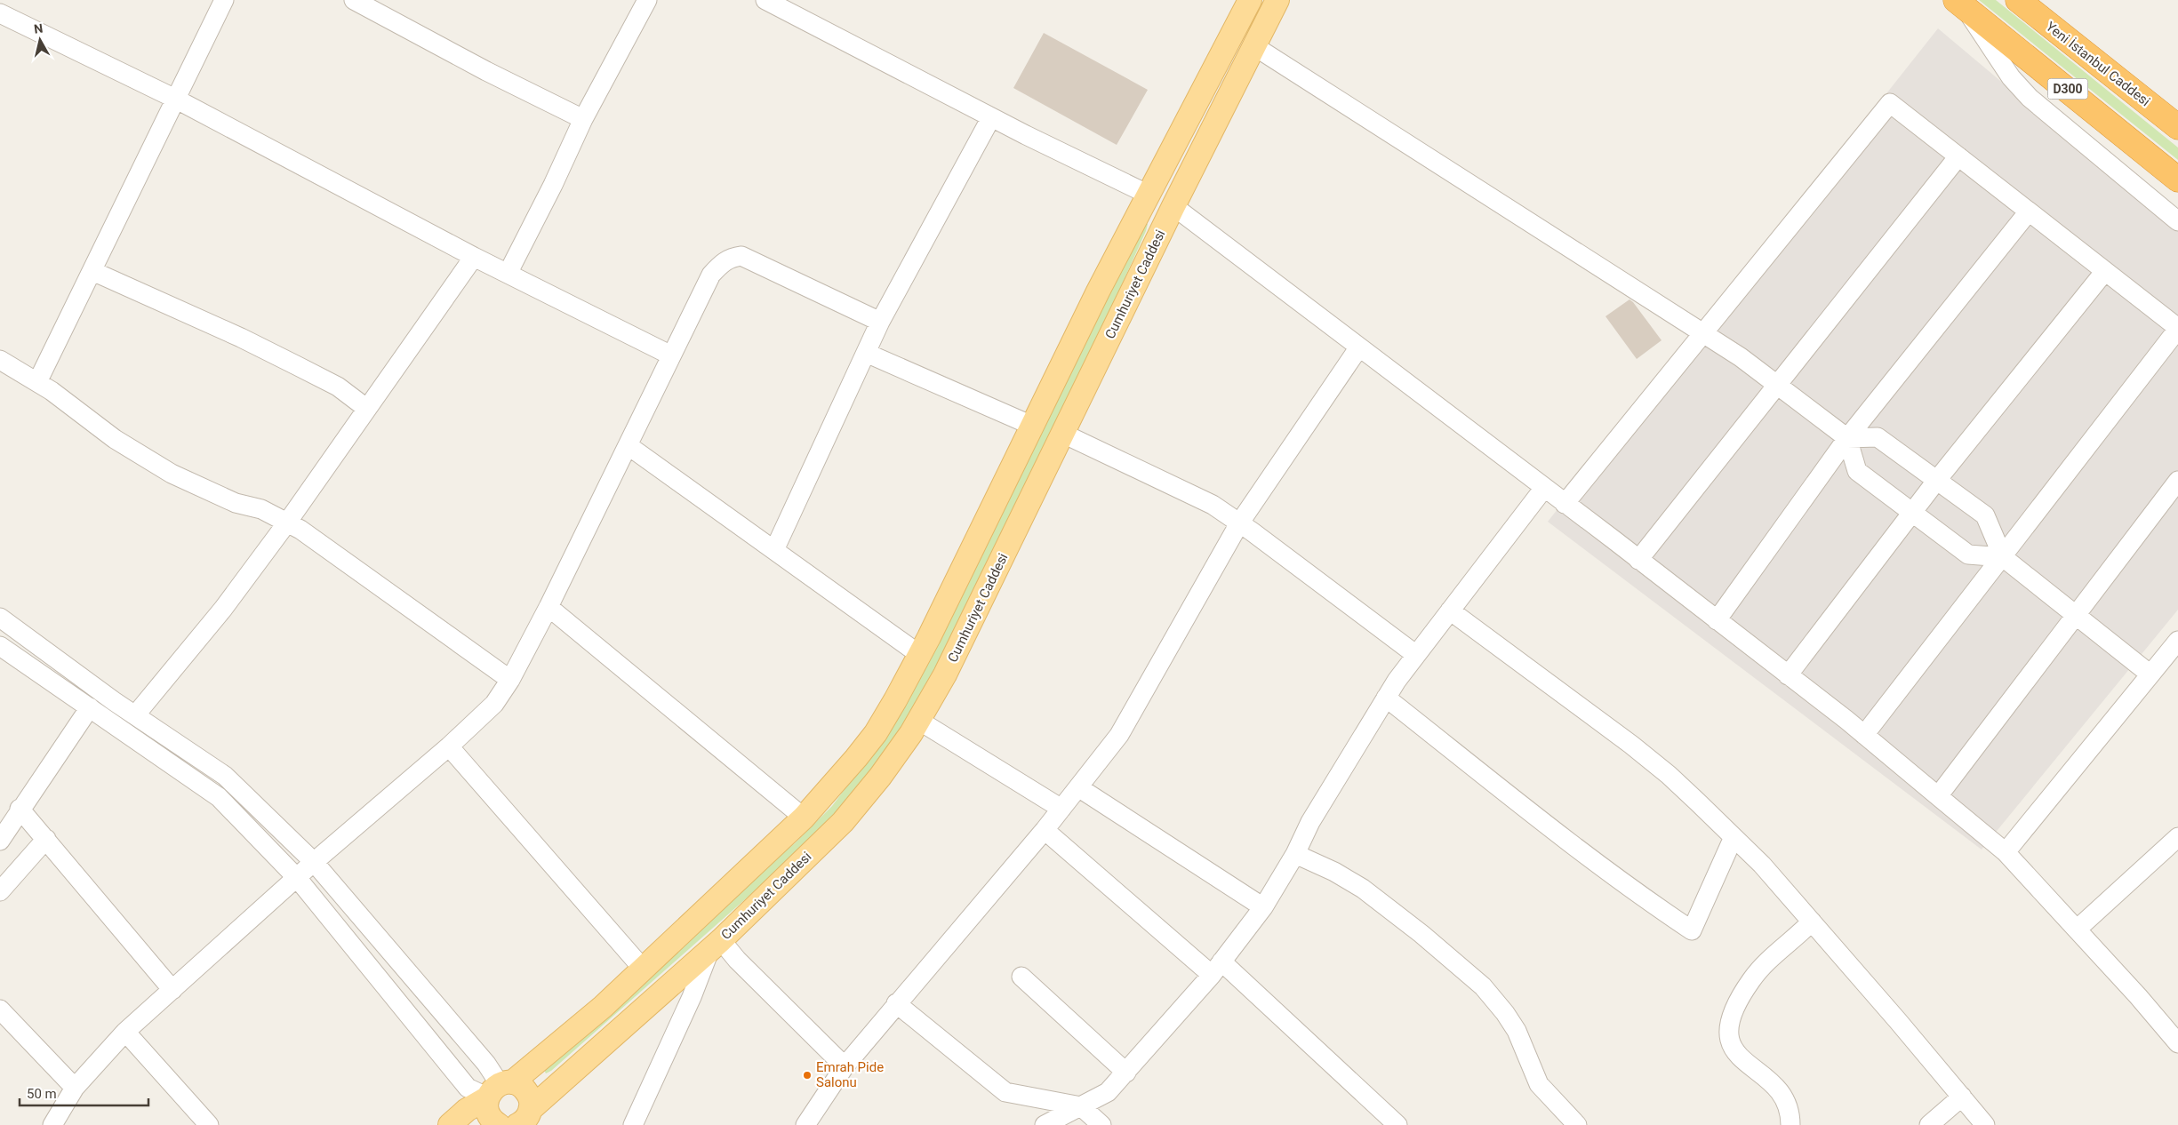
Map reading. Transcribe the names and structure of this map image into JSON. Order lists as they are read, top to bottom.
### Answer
{
  "streets": {
    "highway": ["Yeni İstanbul Caddesi", "D300"],
    "main road": ["Cumhuriyet Caddesi"]
  },
  "places": ["Emrah Pide Salonu"],
  "scale_bar": "50 m",
  "north": "top"
}
